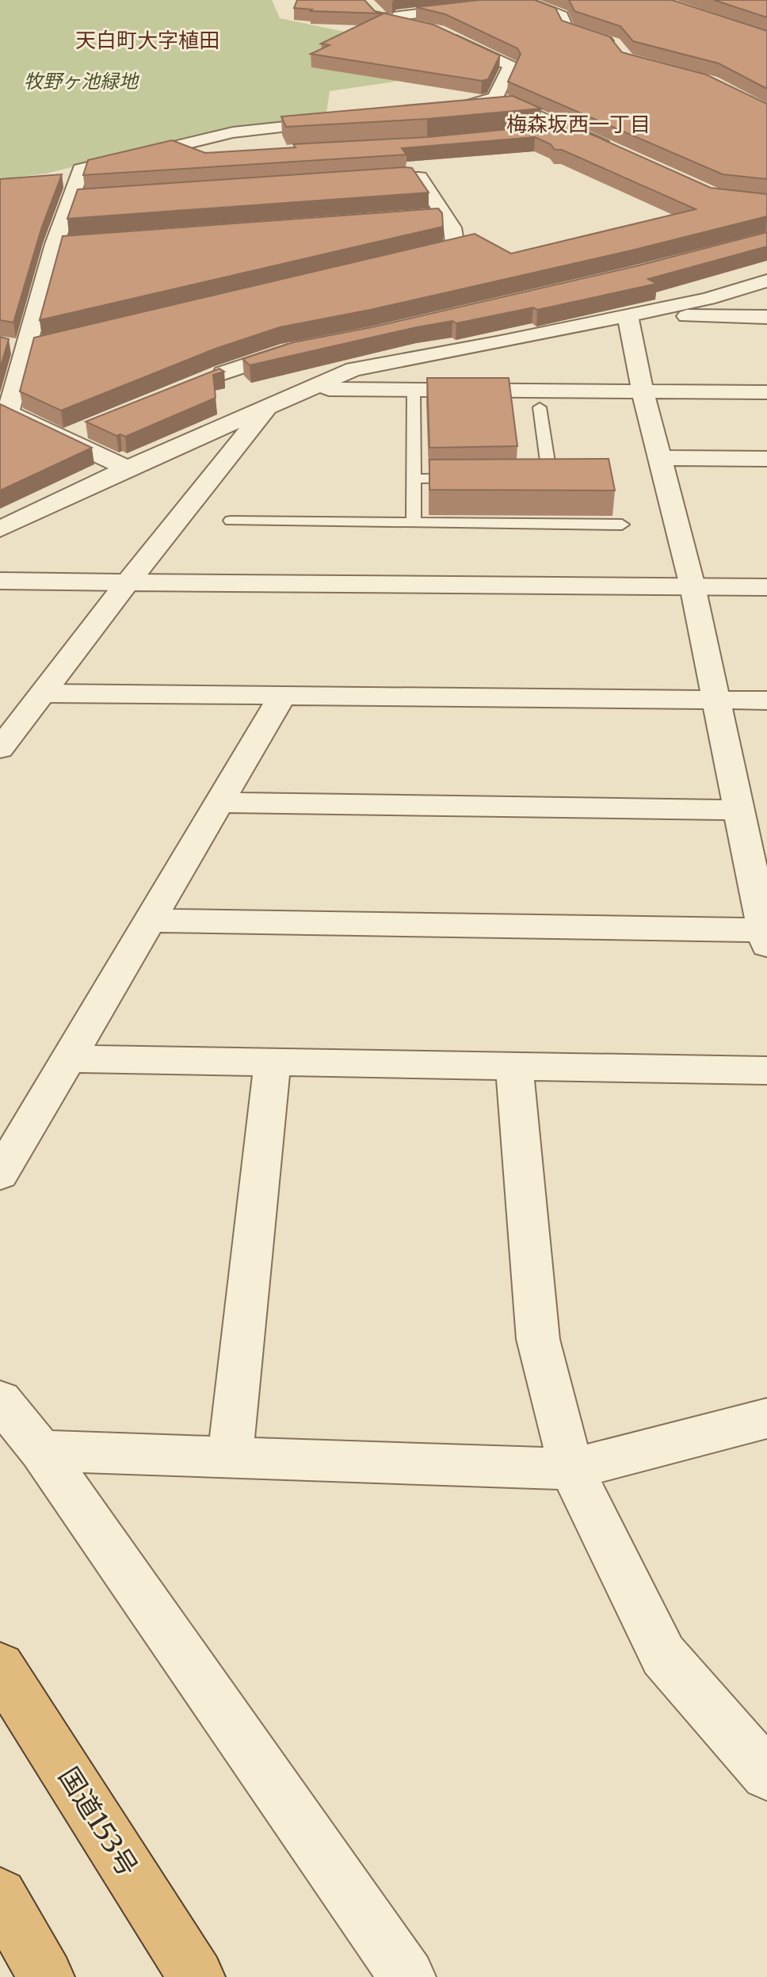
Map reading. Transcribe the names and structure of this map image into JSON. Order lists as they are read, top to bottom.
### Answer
{
  "streets": {
    "highway": ["国道153号"]
  },
  "districts": ["天白町大字植田", "梅森坂西一丁目"],
  "parks": ["牧野ヶ池緑地"]
}
